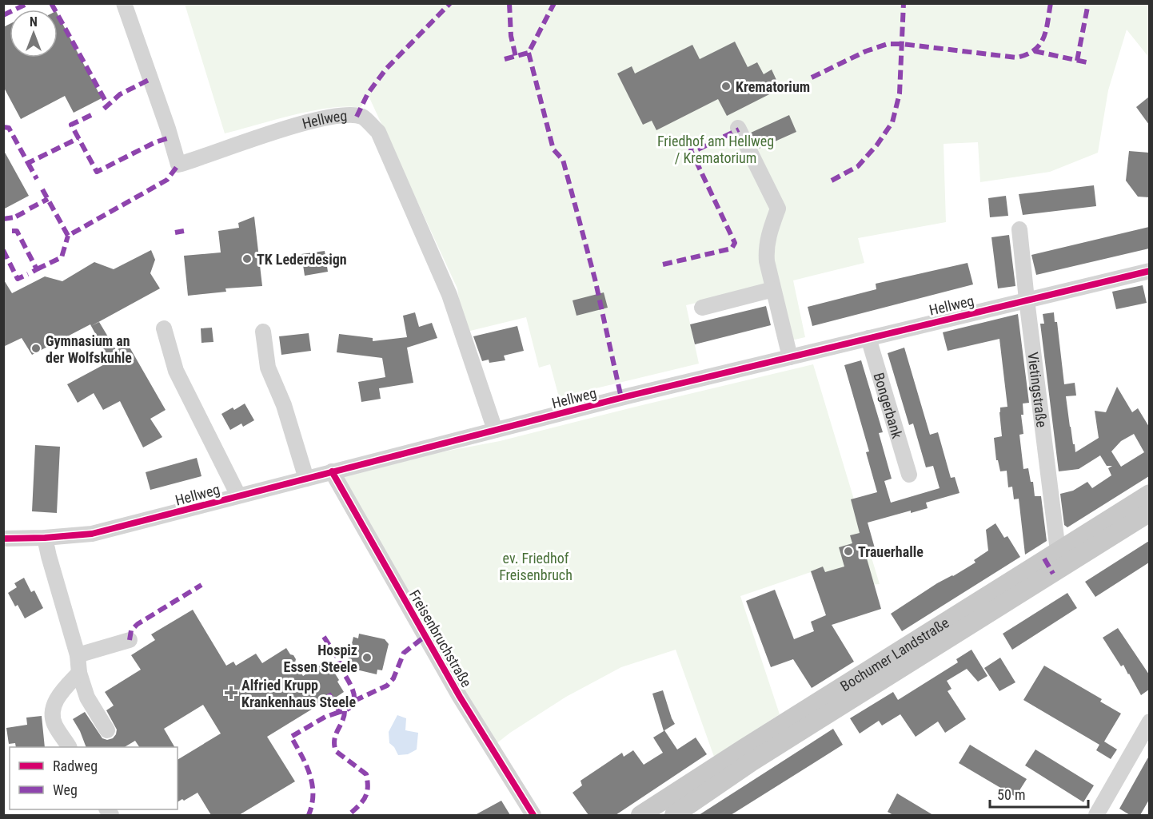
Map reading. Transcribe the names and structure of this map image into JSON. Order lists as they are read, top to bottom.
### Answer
{
  "streets": {
    "main road": ["Bochumer Landstraße"],
    "street": [
      "Hellweg",
      "Vietingstraße",
      "Bongerbank",
      "Freisenbruchstraße"
    ]
  },
  "crossings": [
    ["Hellweg", "Vietingstraße"],
    ["Hellweg", "Bongerbank"],
    ["Hellweg", "Freisenbruchstraße"],
    ["Vietingstraße", "Bochumer Landstraße"]
  ],
  "parks": ["Friedhof am Hellweg / Krematorium", "ev. Friedhof Freisenbruch"],
  "places": {
    "other": [
      "Krematorium",
      "TK Lederdesign",
      "Gymnasium an der Wolfskuhle",
      "Trauerhalle",
      "Hospiz Essen Steele"
    ],
    "health": ["Alfried Krupp Krankenhaus Steele"]
  },
  "legend": ["Radweg", "Weg"],
  "scale_bar": "50 m",
  "north": "top"
}
